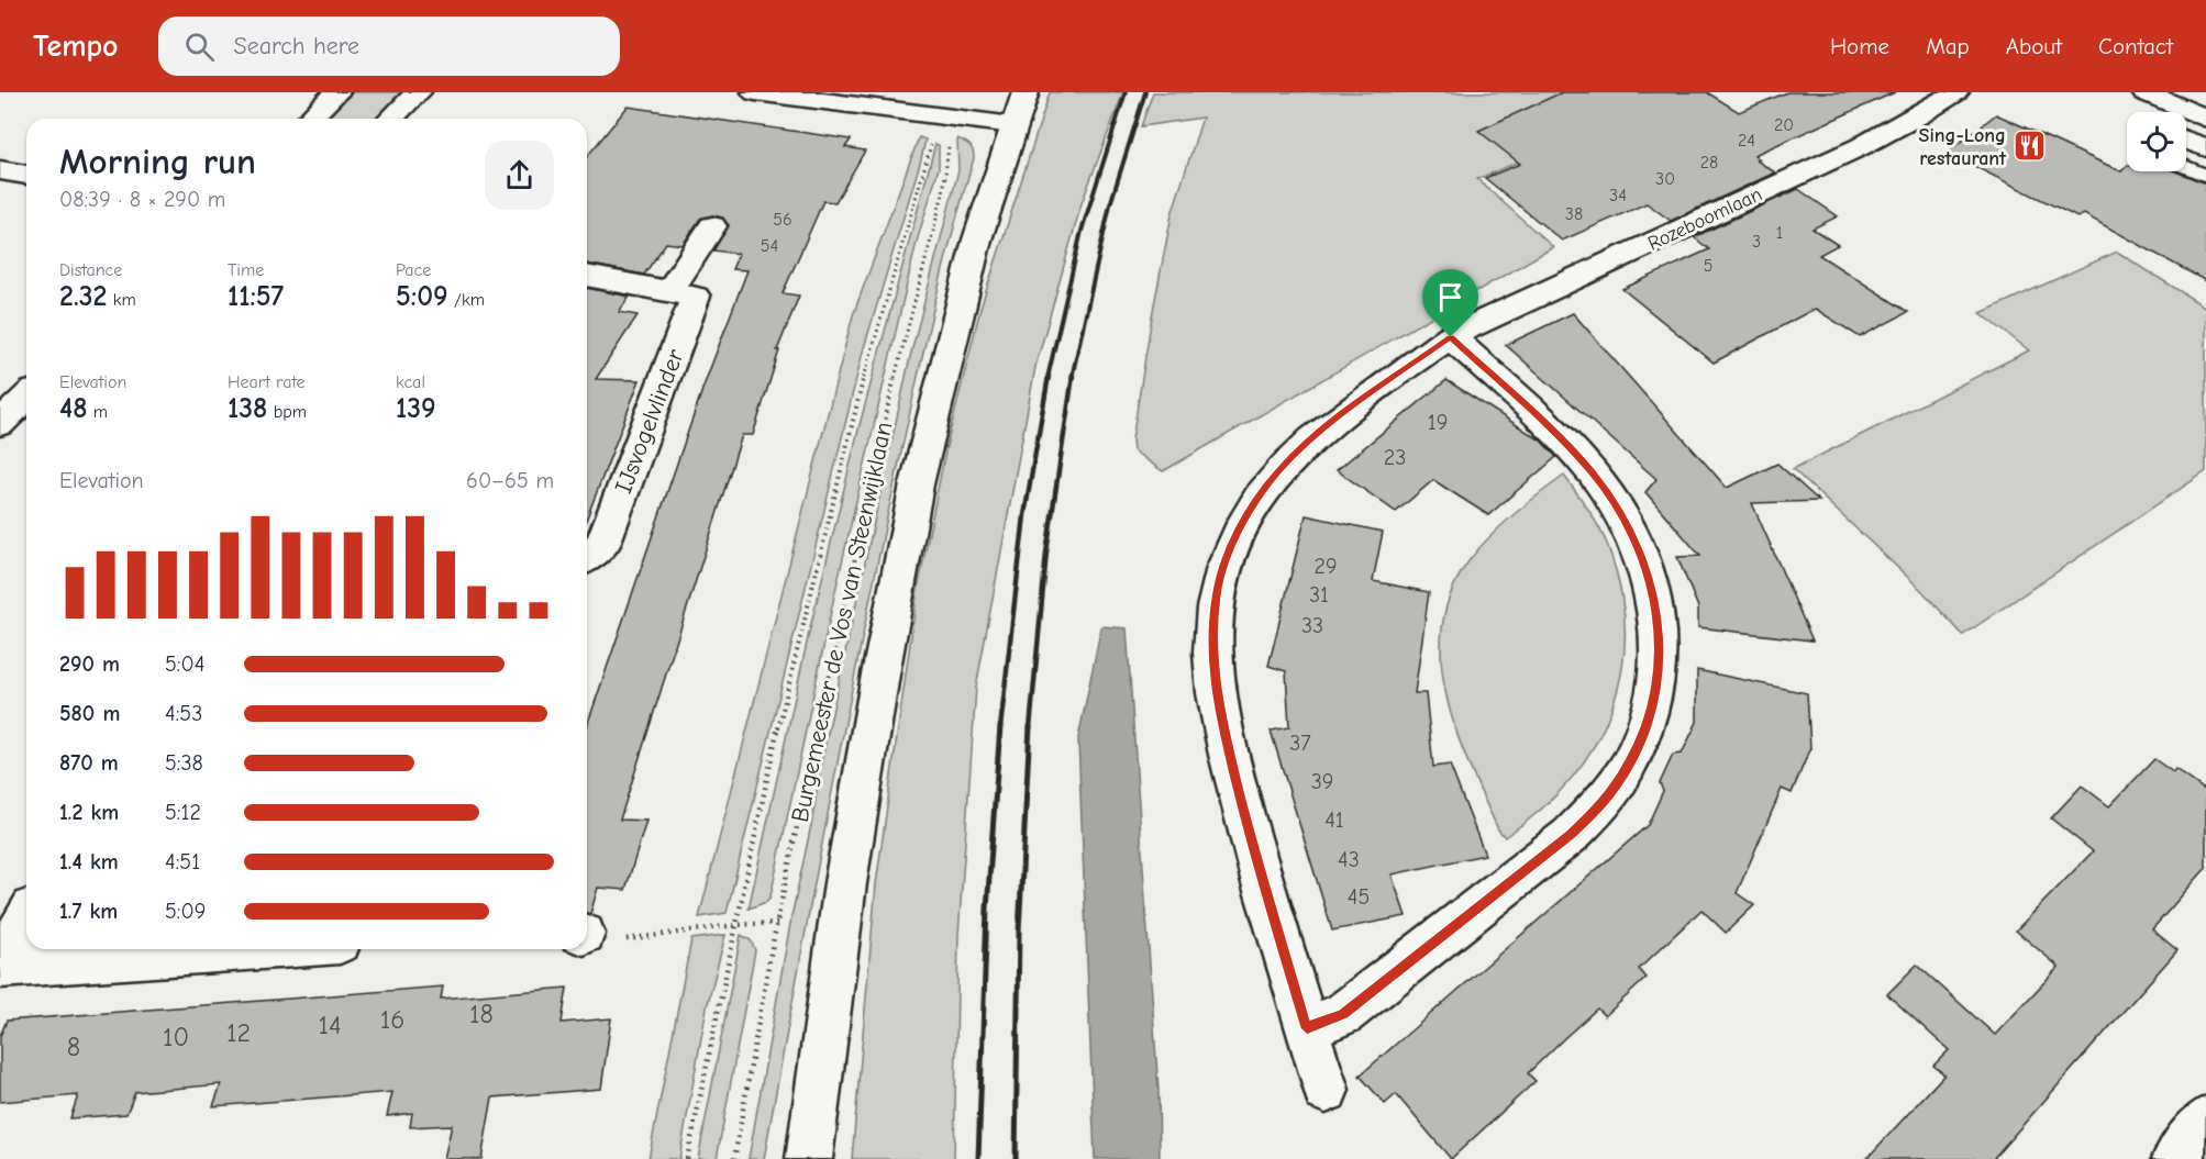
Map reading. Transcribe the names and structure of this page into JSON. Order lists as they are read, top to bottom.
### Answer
{
  "streets": {
    "street": ["Rozeboomlaan", "IJsvogelvlinder", "Burgemeester de Vos van Steenwijklaan"]
  },
  "places": {
    "restaurant": ["Sing-Long restaurant"]
  },
  "house_numbers": [
    "20",
    "24",
    "28",
    "30",
    "34",
    "38",
    "56",
    "1",
    "3",
    "54",
    "5",
    "19",
    "23",
    "29",
    "31",
    "33",
    "37",
    "39",
    "41",
    "43",
    "45",
    "18",
    "16",
    "14",
    "12",
    "10",
    "8"
  ],
  "page": {
    "header": "Tempo",
    "search": "Search here",
    "nav": [
      "Home",
      "Map",
      "About",
      "Contact"
    ],
    "heading": ["Morning run", "08:39 · 8 × 290 m"],
    "stats": [
      ["Distance", "2.32 km"],
      ["Time", "11:57"],
      ["Pace", "5:09 /km"],
      ["Elevation", "48 m"],
      ["Heart rate", "138 bpm"],
      ["kcal", "139"]
    ],
    "chart": ["Elevation", "60–65 m"],
    "list": [
      {
        "name": "290 m",
        "note": "5:04"
      },
      {
        "name": "580 m",
        "note": "4:53"
      },
      {
        "name": "870 m",
        "note": "5:38"
      },
      {
        "name": "1.2 km",
        "note": "5:12"
      },
      {
        "name": "1.4 km",
        "note": "4:51"
      },
      {
        "name": "1.7 km",
        "note": "5:09"
      }
    ]
  }
}
